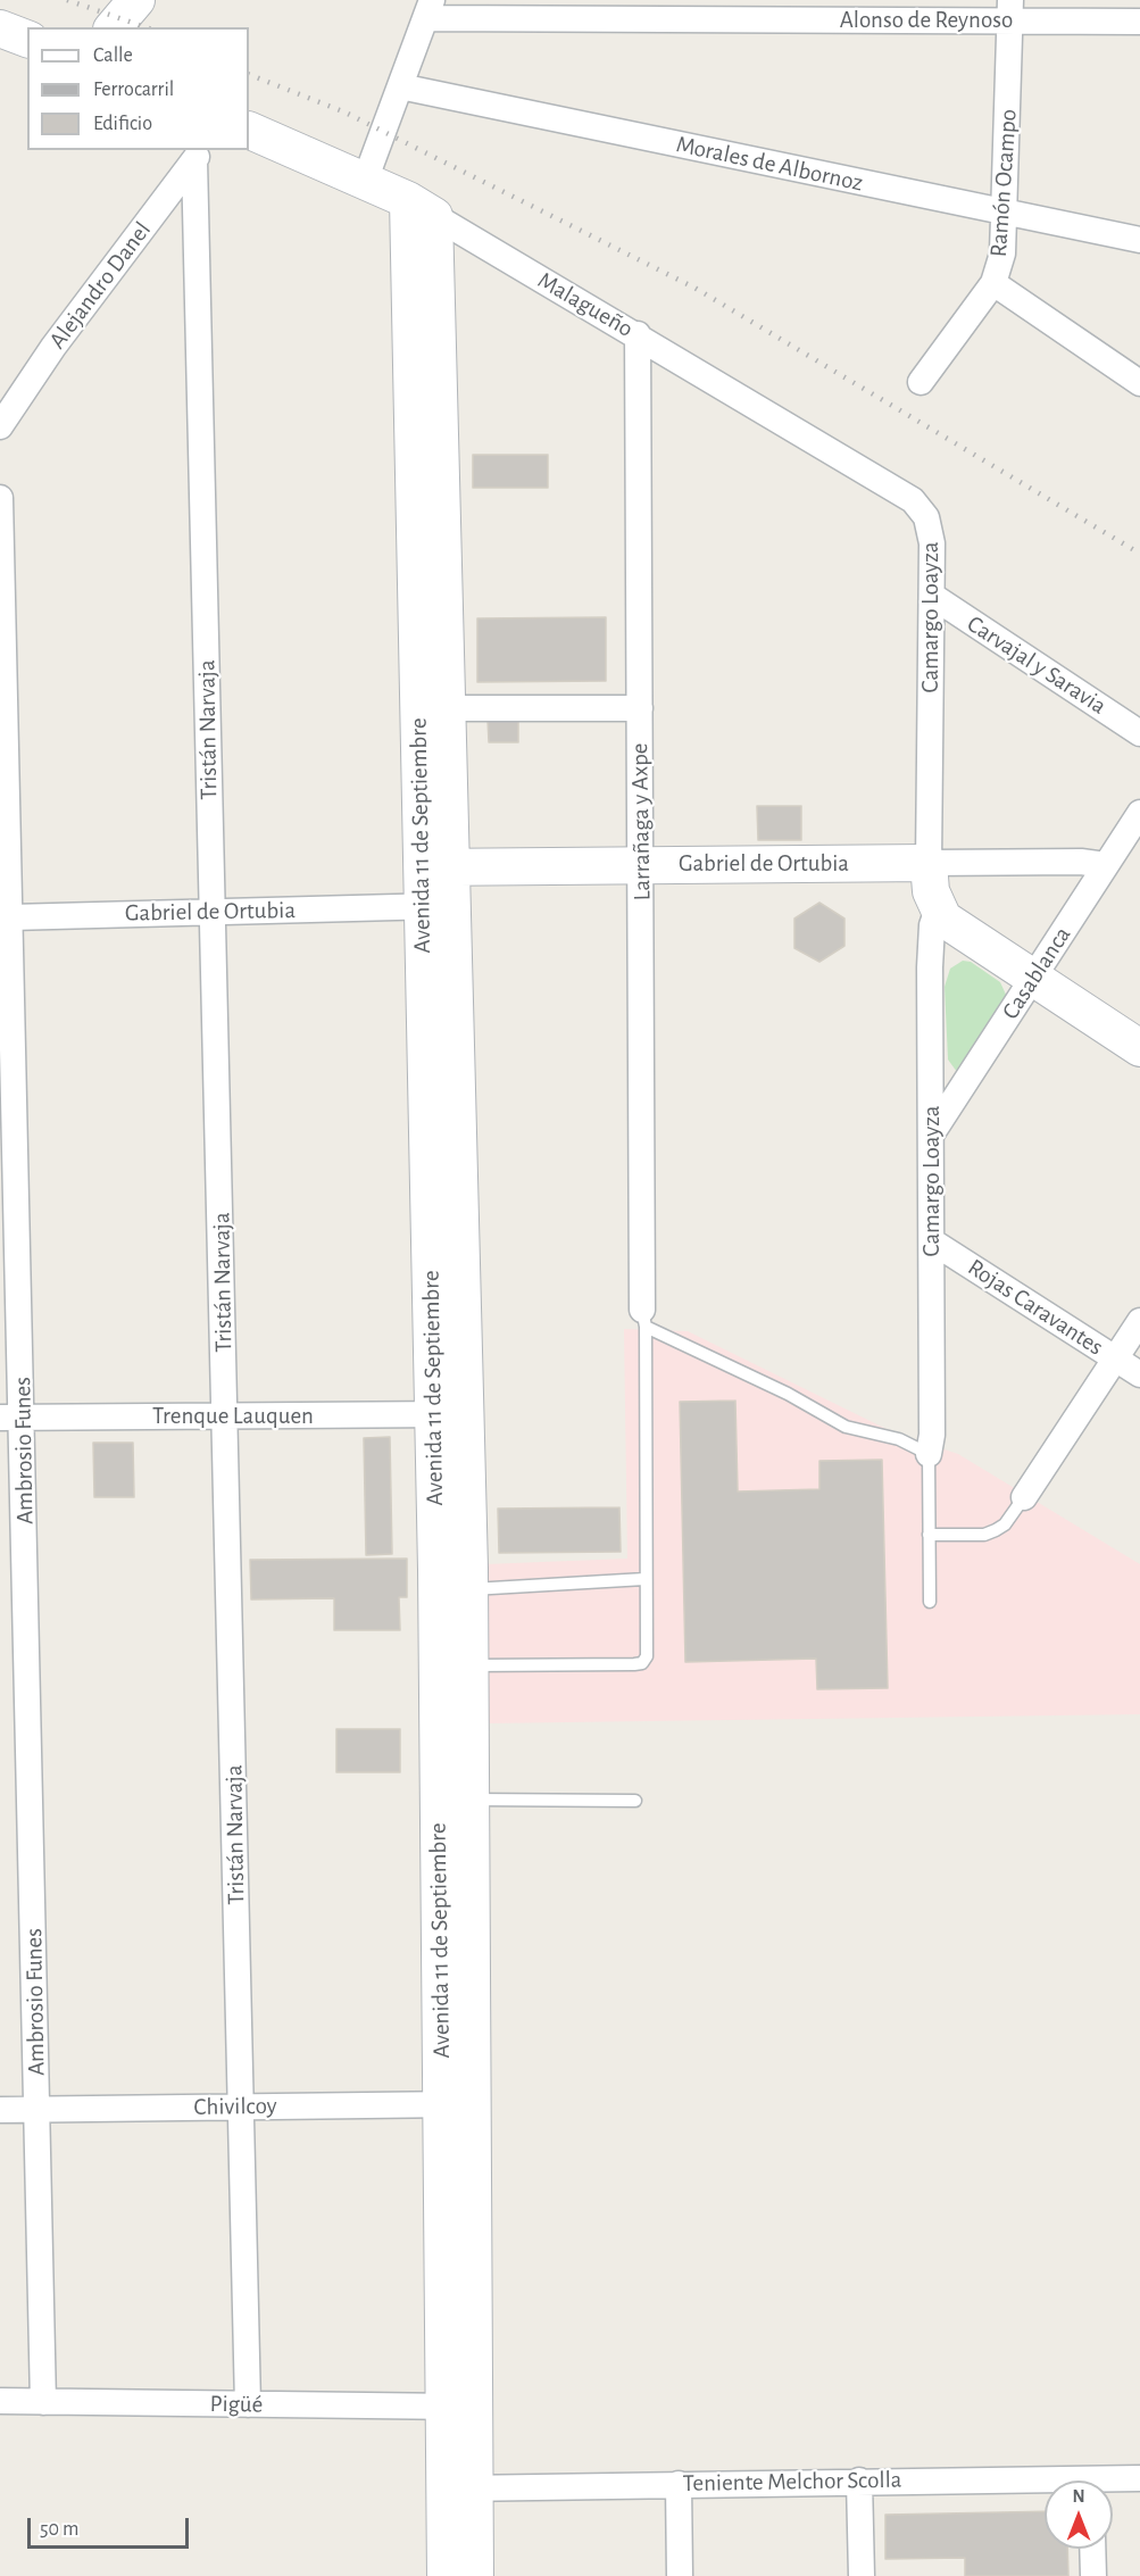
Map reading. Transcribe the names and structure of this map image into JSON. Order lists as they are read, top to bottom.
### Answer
{
  "streets": {
    "main road": ["Malagueño", "Avenida 11 de Septiembre", "Gabriel de Ortubia"],
    "street": [
      "Alonso de Reynoso",
      "Morales de Albornoz",
      "Ramón Ocampo",
      "Alejandro Danel",
      "Camargo Loayza",
      "Carvajal y Saravia",
      "Tristán Narvaja",
      "Larrañaga y Axpe",
      "Casablanca",
      "Rojas Caravantes",
      "Trenque Lauquen",
      "Ambrosio Funes",
      "Chivilcoy",
      "Pigüé",
      "Teniente Melchor Scolla"
    ]
  },
  "crossings": [
    ["Alonso de Reynoso", "Ramón Ocampo"],
    ["Morales de Albornoz", "Ramón Ocampo"],
    ["Alejandro Danel", "Tristán Narvaja"],
    ["Malagueño", "Camargo Loayza"],
    ["Malagueño", "Larrañaga y Axpe"],
    ["Malagueño", "Avenida 11 de Septiembre"],
    ["Camargo Loayza", "Carvajal y Saravia"],
    ["Camargo Loayza", "Gabriel de Ortubia"],
    ["Camargo Loayza", "Casablanca"],
    ["Camargo Loayza", "Rojas Caravantes"],
    ["Tristán Narvaja", "Gabriel de Ortubia"],
    ["Tristán Narvaja", "Trenque Lauquen"],
    ["Tristán Narvaja", "Chivilcoy"],
    ["Tristán Narvaja", "Pigüé"],
    ["Larrañaga y Axpe", "Gabriel de Ortubia"],
    ["Avenida 11 de Septiembre", "Gabriel de Ortubia"],
    ["Avenida 11 de Septiembre", "Trenque Lauquen"],
    ["Avenida 11 de Septiembre", "Chivilcoy"],
    ["Avenida 11 de Septiembre", "Pigüé"],
    ["Avenida 11 de Septiembre", "Teniente Melchor Scolla"],
    ["Gabriel de Ortubia", "Casablanca"],
    ["Gabriel de Ortubia", "Ambrosio Funes"],
    ["Trenque Lauquen", "Ambrosio Funes"],
    ["Ambrosio Funes", "Chivilcoy"],
    ["Ambrosio Funes", "Pigüé"]
  ],
  "legend": ["Calle", "Ferrocarril", "Edificio"],
  "scale_bar": "50 m",
  "north": "top"
}
